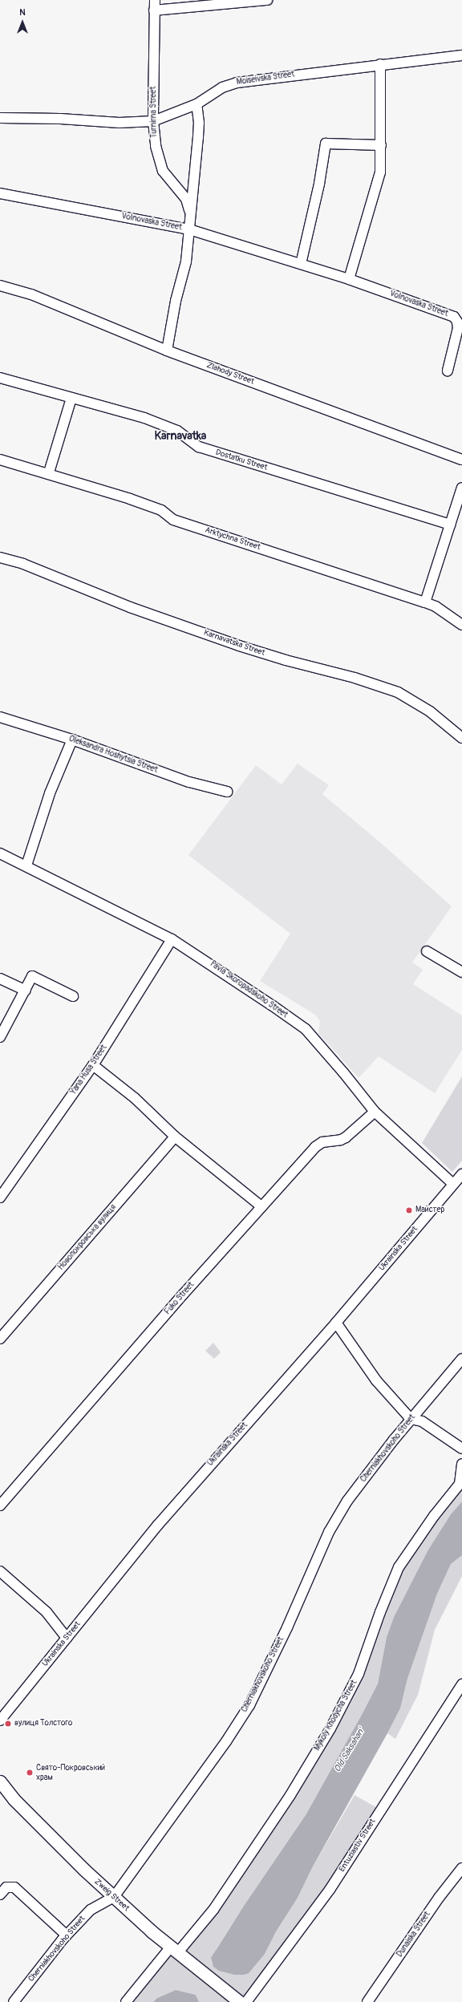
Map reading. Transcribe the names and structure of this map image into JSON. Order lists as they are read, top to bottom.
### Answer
{
  "streets": {
    "main road": ["Zweig Street"],
    "street": [
      "Moiseivska Street",
      "Turnirna Street",
      "Volnovaska Street",
      "Zlahody Street",
      "Dostatku Street",
      "Arktychna Street",
      "Karnavatska Street",
      "Oleksandra Hoshytsia Street",
      "Pavla Skoropadskoho Street",
      "Yana Husa Street",
      "Новопокровська вулиця",
      "Ukrainska Street",
      "Fuko Street",
      "Cherniakhovskoho Street",
      "Mykoly Khodycha Street",
      "Entuziastiv Street",
      "Dunaiska Street"
    ]
  },
  "crossings": [
    ["Moiseivska Street", "Turnirna Street"],
    ["Turnirna Street", "Volnovaska Street"],
    ["Turnirna Street", "Zlahody Street"],
    ["Pavla Skoropadskoho Street", "Yana Husa Street"],
    ["Pavla Skoropadskoho Street", "Ukrainska Street"],
    ["Pavla Skoropadskoho Street", "Fuko Street"],
    ["Cherniakhovskoho Street", "Zweig Street"],
    ["Mykoly Khodycha Street", "Zweig Street"]
  ],
  "districts": ["Karnavatka"],
  "water": ["Old Saksahan'"],
  "places": ["Майстер", "вулиця Толстого", "Свято-Покровський храм"],
  "north": "top"
}
